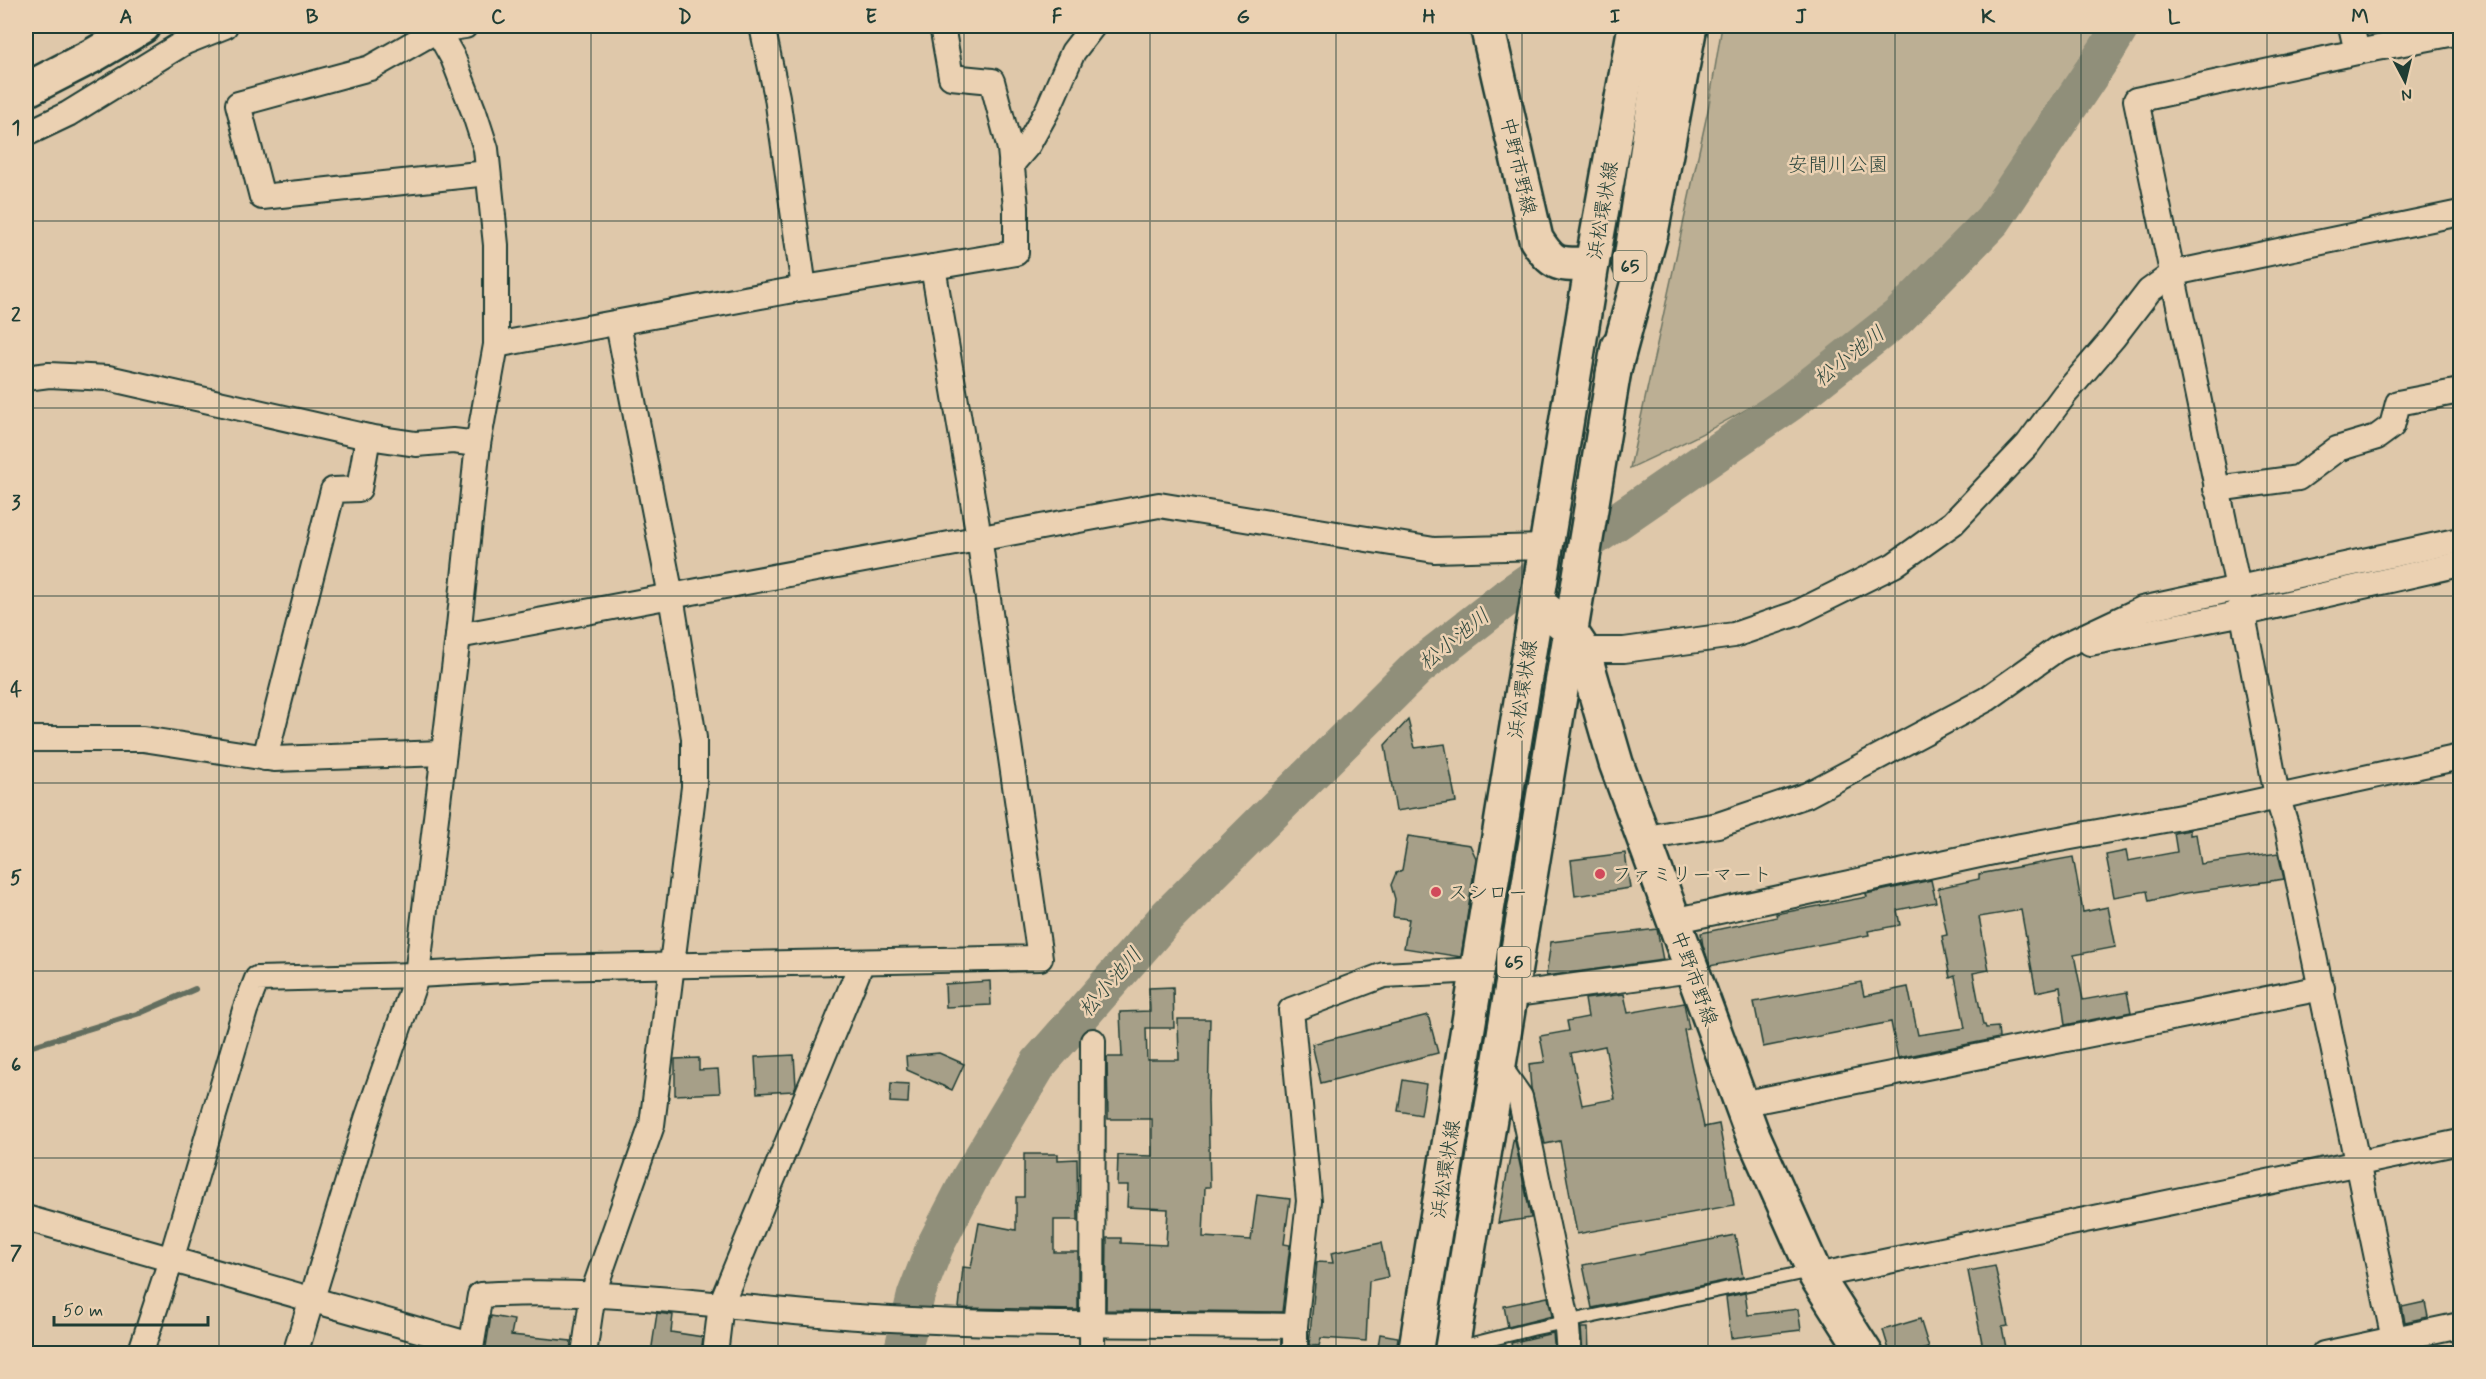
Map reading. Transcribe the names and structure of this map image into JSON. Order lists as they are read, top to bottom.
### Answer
{
  "streets": {
    "main road": ["中野市野線", "浜松環状線", "65"]
  },
  "crossings": [
    ["中野市野線", "浜松環状線"]
  ],
  "water": ["松小池川"],
  "parks": ["安間川公園"],
  "places": ["ファミリーマート", "スシロー"],
  "scale_bar": "50 m",
  "north": "bottom",
  "grid": {
    "columns": [
      "A",
      "B",
      "C",
      "D",
      "E",
      "F",
      "G",
      "H",
      "I",
      "J",
      "K",
      "L",
      "M"
    ],
    "rows": [
      "1",
      "2",
      "3",
      "4",
      "5",
      "6",
      "7"
    ]
  }
}
